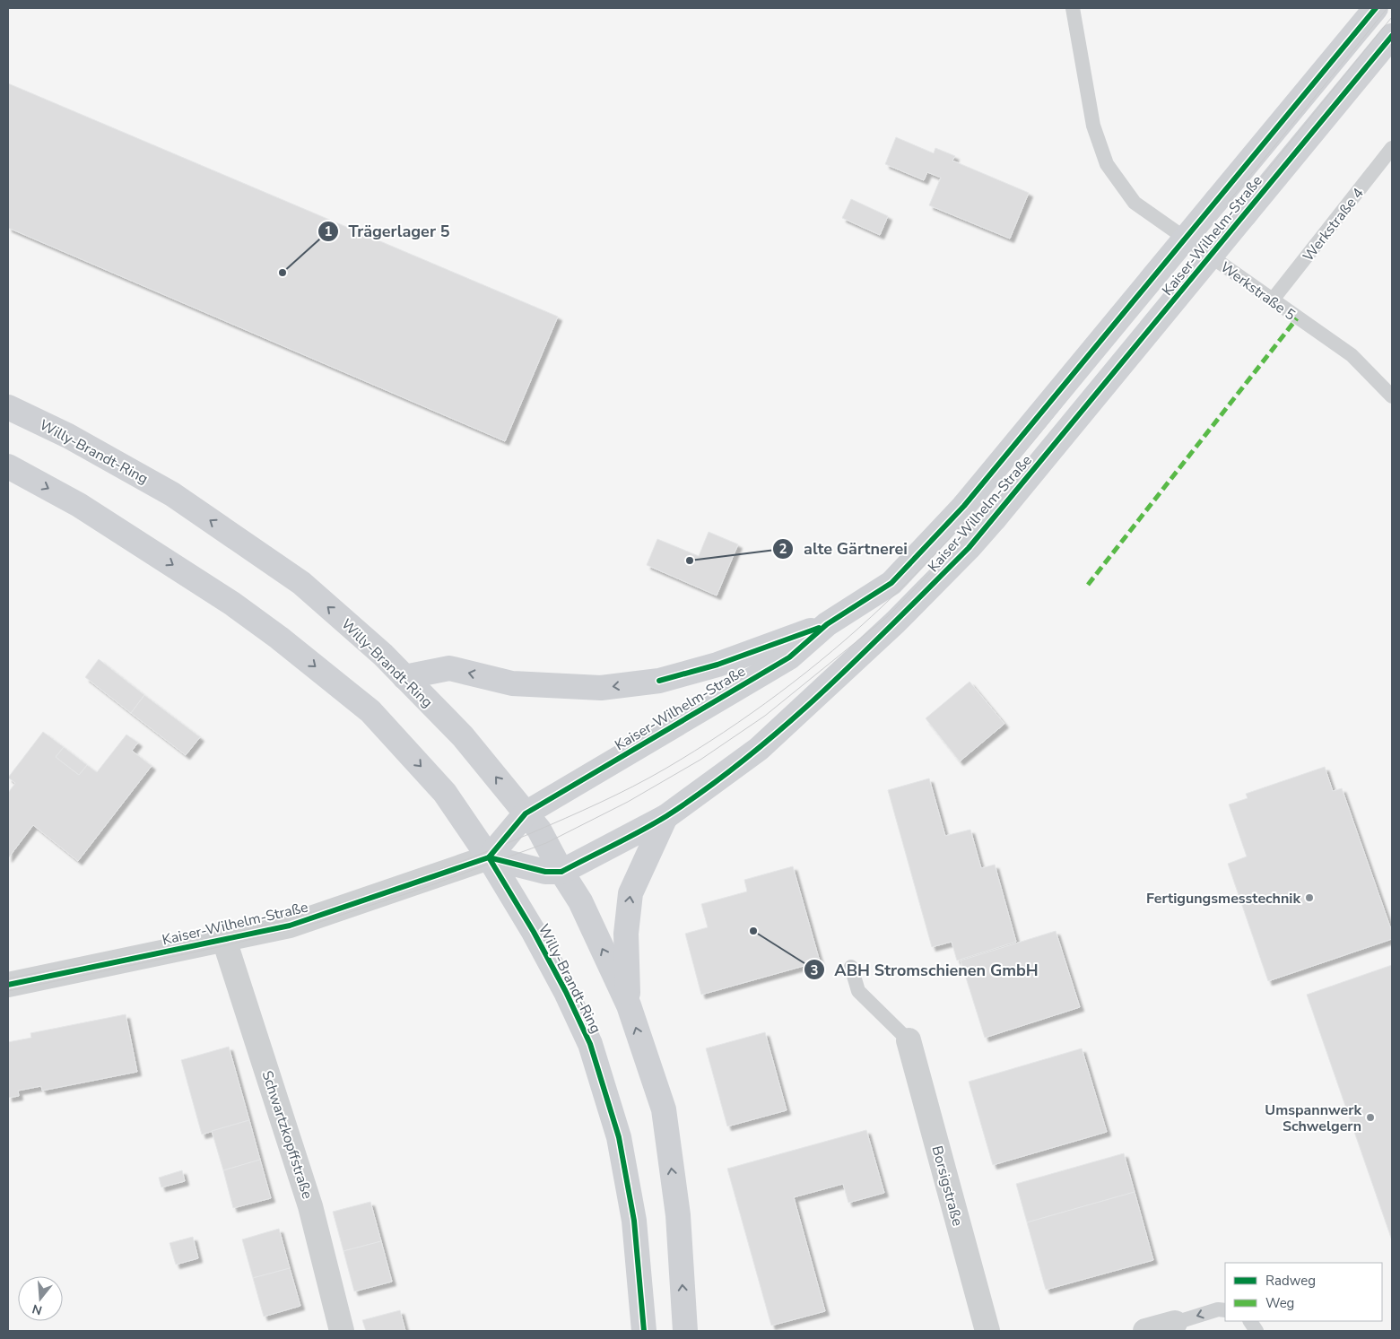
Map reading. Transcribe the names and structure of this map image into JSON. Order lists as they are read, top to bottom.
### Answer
{
  "streets": {
    "main road": ["Kaiser-Wilhelm-Straße", "Willy-Brandt-Ring"],
    "street": ["Schwartzkopffstraße", "Borsigstraße"],
    "lane": ["Werkstraße 4", "Werkstraße 5"]
  },
  "crossings": [
    ["Werkstraße 4", "Werkstraße 5"],
    ["Kaiser-Wilhelm-Straße", "Willy-Brandt-Ring"],
    ["Kaiser-Wilhelm-Straße", "Schwartzkopffstraße"]
  ],
  "places": [
    "Trägerlager 5",
    "alte Gärtnerei",
    "Fertigungsmesstechnik",
    "ABH Stromschienen GmbH",
    "Umspannwerk Schwelgern"
  ],
  "legend": ["Radweg", "Weg"],
  "north": "bottom"
}
